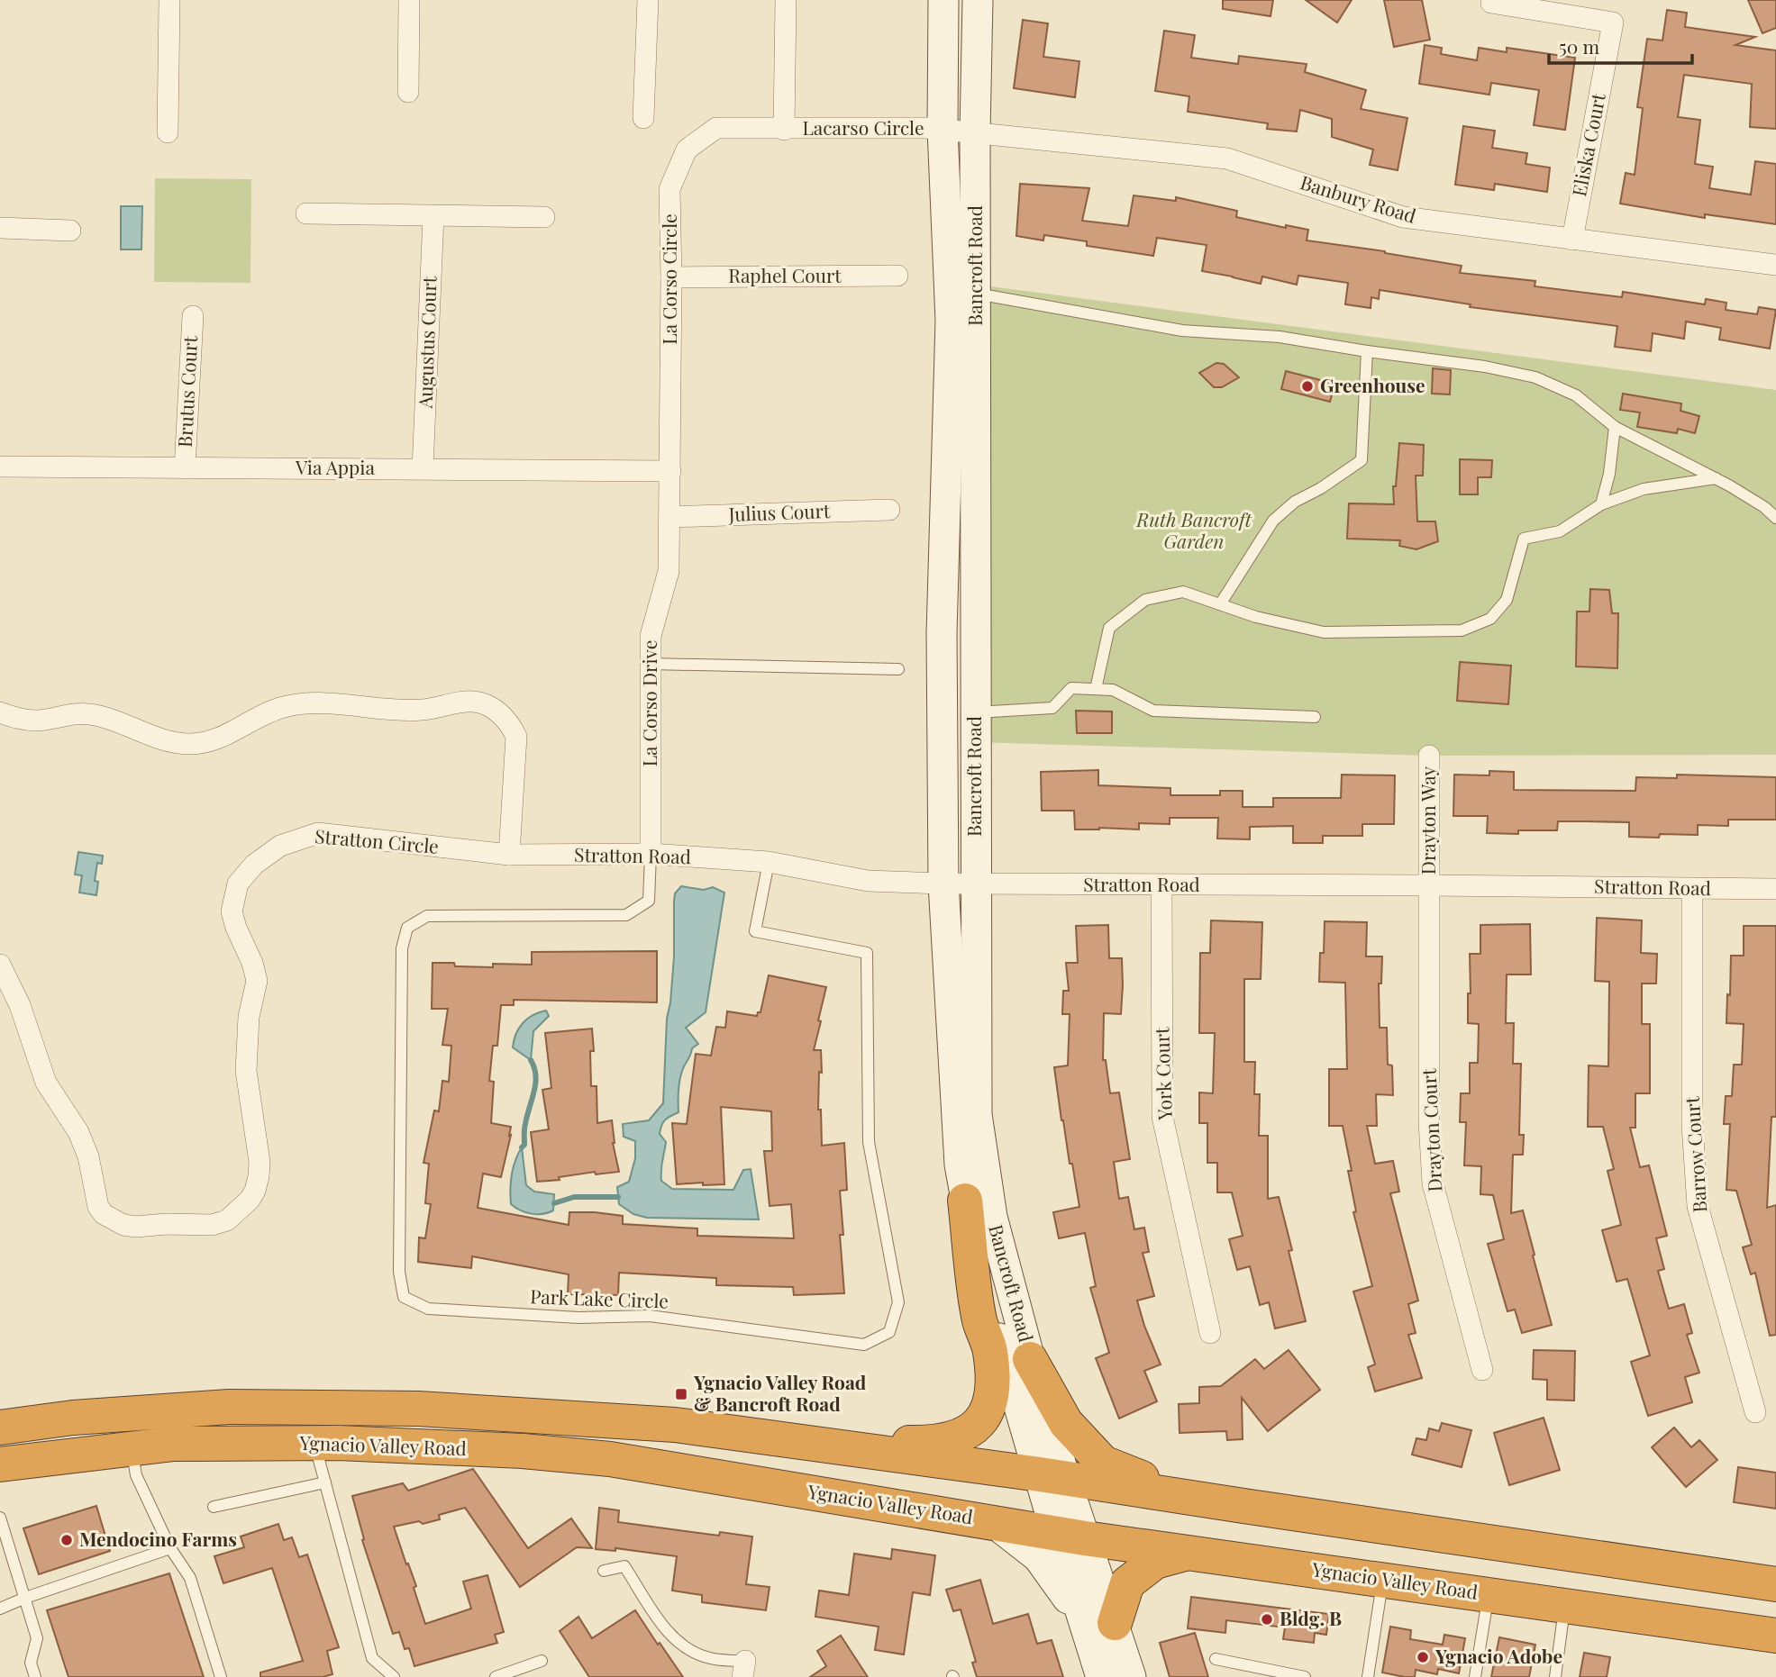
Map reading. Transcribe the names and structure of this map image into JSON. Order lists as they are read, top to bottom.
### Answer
{
  "streets": {
    "highway": ["Ygnacio Valley Road"],
    "main road": ["Bancroft Road"],
    "street": [
      "Lacarso Circle",
      "Eliska Court",
      "Banbury Road",
      "Raphel Court",
      "La Corso Circle",
      "Augustus Court",
      "Brutus Court",
      "Via Appia",
      "Julius Court",
      "La Corso Drive",
      "Drayton Way",
      "Stratton Circle",
      "Stratton Road",
      "York Court",
      "Drayton Court",
      "Barrow Court"
    ],
    "lane": ["Park Lake Circle"]
  },
  "crossings": [
    ["Lacarso Circle", "Banbury Road"],
    ["Lacarso Circle", "Bancroft Road"],
    ["Lacarso Circle", "La Corso Circle"],
    ["Eliska Court", "Banbury Road"],
    ["Banbury Road", "Bancroft Road"],
    ["Bancroft Road", "Stratton Road"],
    ["Bancroft Road", "Ygnacio Valley Road"],
    ["Raphel Court", "La Corso Circle"],
    ["La Corso Circle", "Via Appia"],
    ["La Corso Circle", "Julius Court"],
    ["La Corso Circle", "La Corso Drive"],
    ["Augustus Court", "Via Appia"],
    ["Brutus Court", "Via Appia"],
    ["Julius Court", "La Corso Drive"],
    ["La Corso Drive", "Stratton Road"],
    ["La Corso Drive", "Park Lake Circle"],
    ["Drayton Way", "Stratton Road"],
    ["Drayton Way", "Drayton Court"],
    ["Stratton Circle", "Stratton Road"],
    ["Stratton Road", "York Court"],
    ["Stratton Road", "Drayton Court"],
    ["Stratton Road", "Barrow Court"],
    ["Stratton Road", "Park Lake Circle"]
  ],
  "parks": ["Ruth Bancroft Garden"],
  "places": {
    "other": [
      "Greenhouse",
      "Mendocino Farms",
      "Bldg. B",
      "Ygnacio Adobe"
    ],
    "transit": ["Ygnacio Valley Road & Bancroft Road"]
  },
  "scale_bar": "50 m"
}
